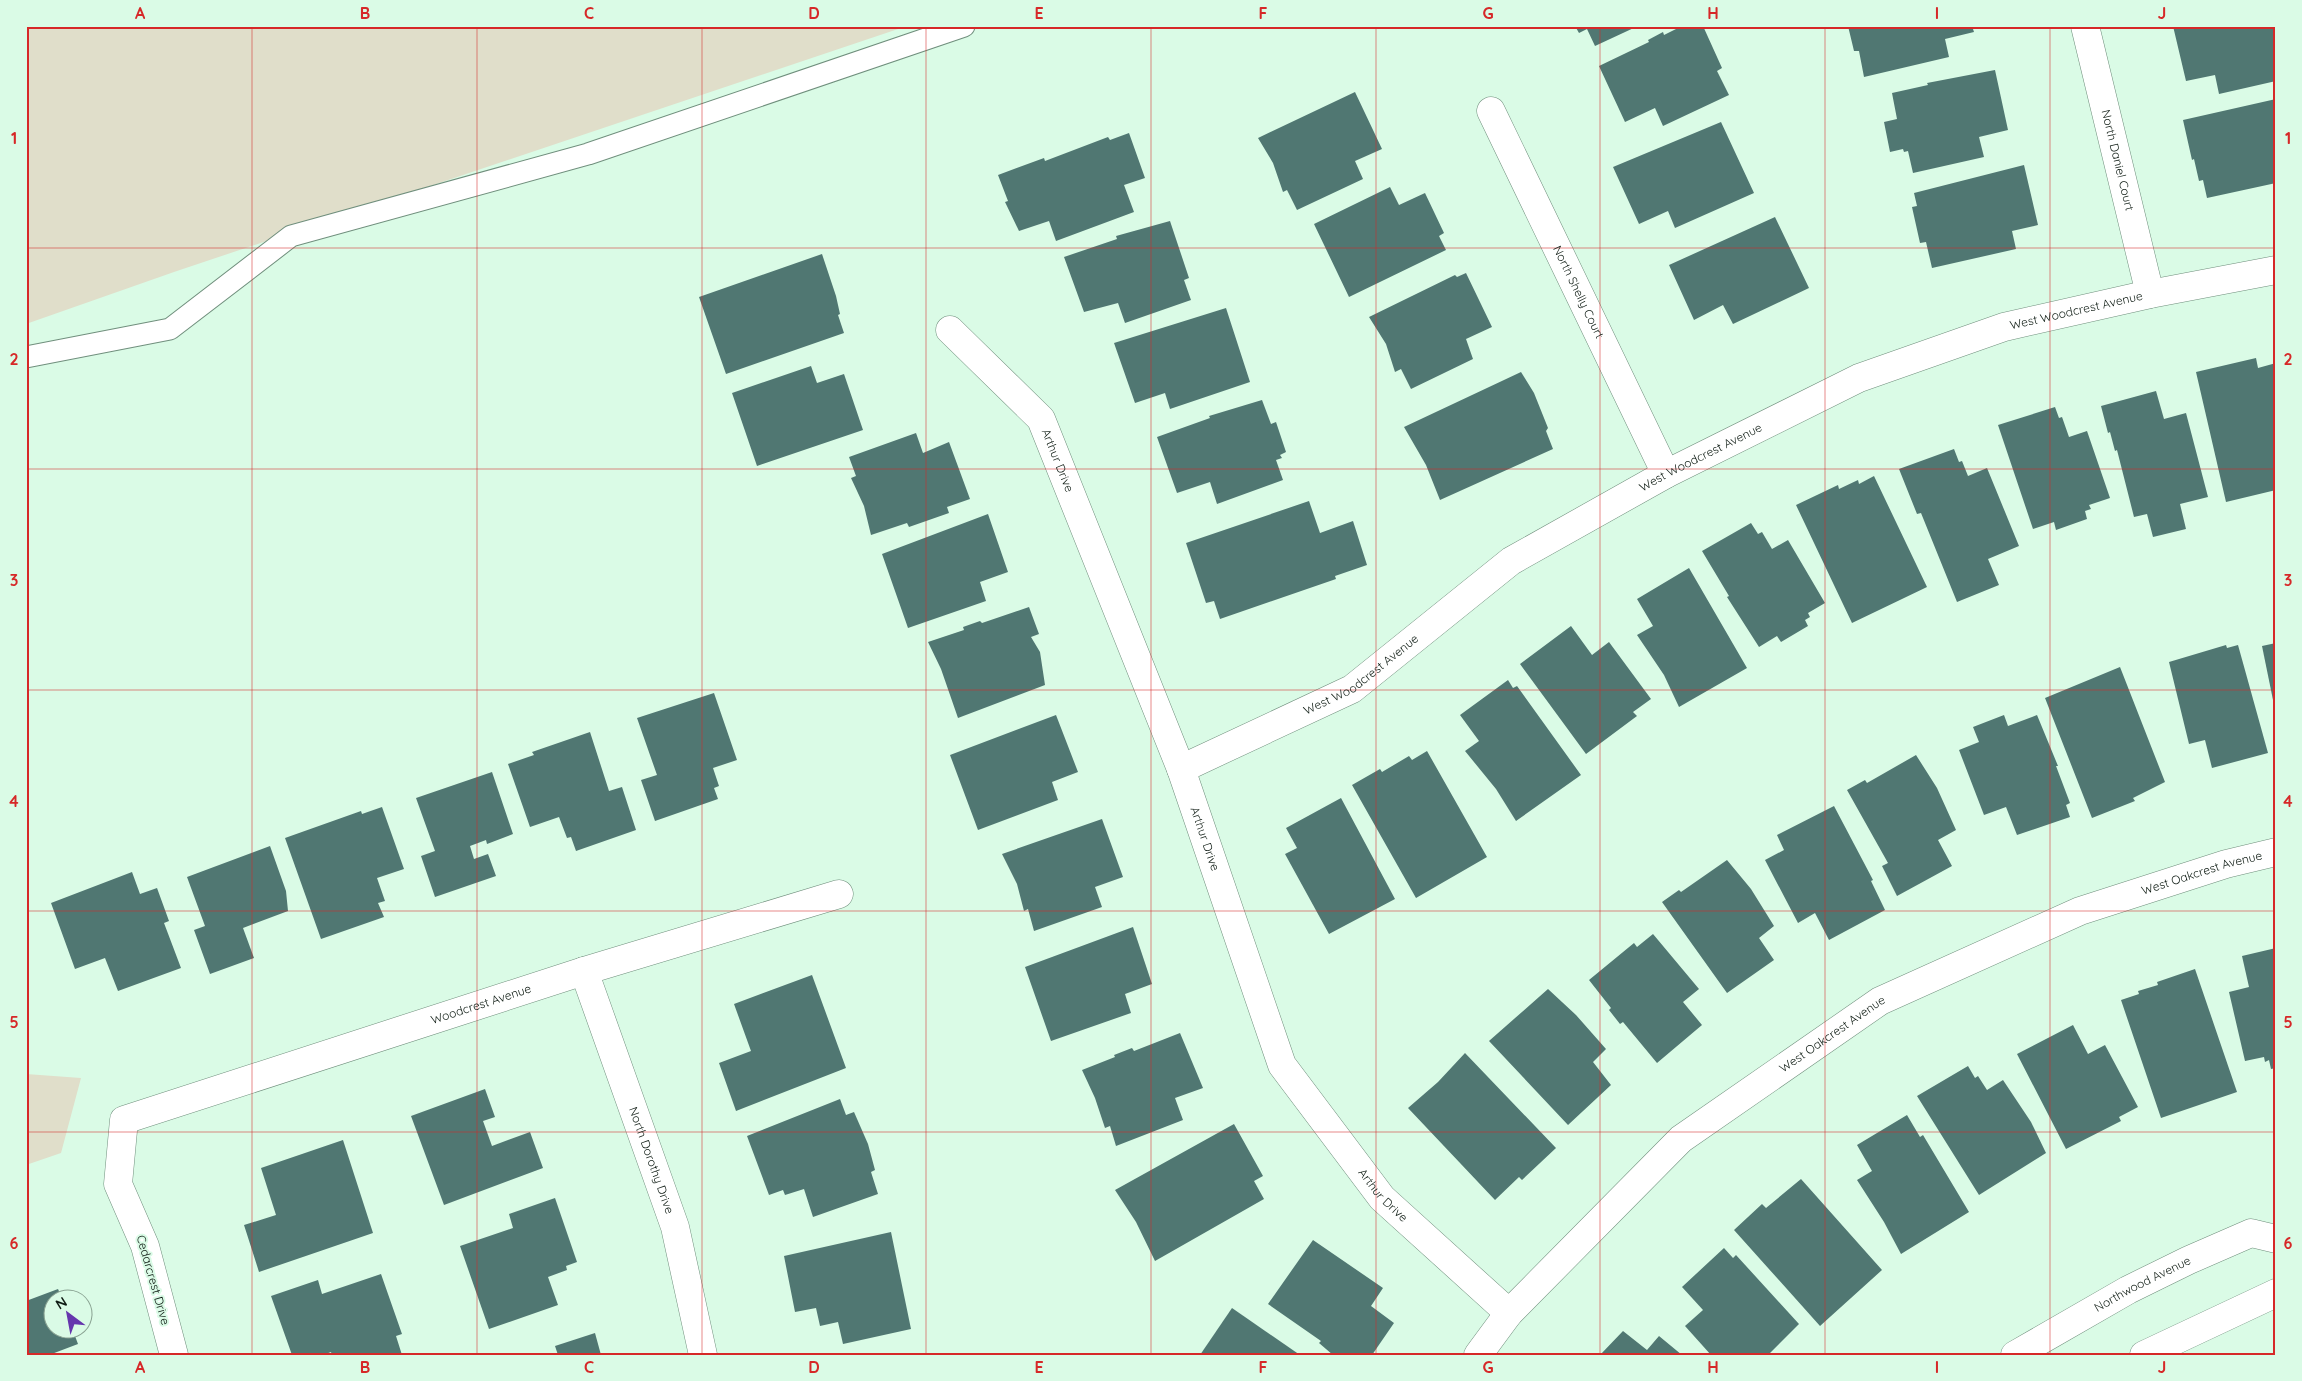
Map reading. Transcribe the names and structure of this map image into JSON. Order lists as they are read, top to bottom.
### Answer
{
  "streets": {
    "street": [
      "North Daniel Court",
      "North Shelly Court",
      "West Woodcrest Avenue",
      "Arthur Drive",
      "West Oakcrest Avenue",
      "Woodcrest Avenue",
      "North Dorothy Drive",
      "Cedarcrest Drive",
      "Northwood Avenue"
    ]
  },
  "crossings": [
    ["North Daniel Court", "West Woodcrest Avenue"],
    ["North Shelly Court", "West Woodcrest Avenue"],
    ["West Woodcrest Avenue", "Arthur Drive"],
    ["Arthur Drive", "West Oakcrest Avenue"],
    ["Woodcrest Avenue", "North Dorothy Drive"],
    ["Woodcrest Avenue", "Cedarcrest Drive"]
  ],
  "north": "top left",
  "grid": {
    "columns": [
      "A",
      "B",
      "C",
      "D",
      "E",
      "F",
      "G",
      "H",
      "I",
      "J"
    ],
    "rows": [
      "1",
      "2",
      "3",
      "4",
      "5",
      "6"
    ]
  }
}
